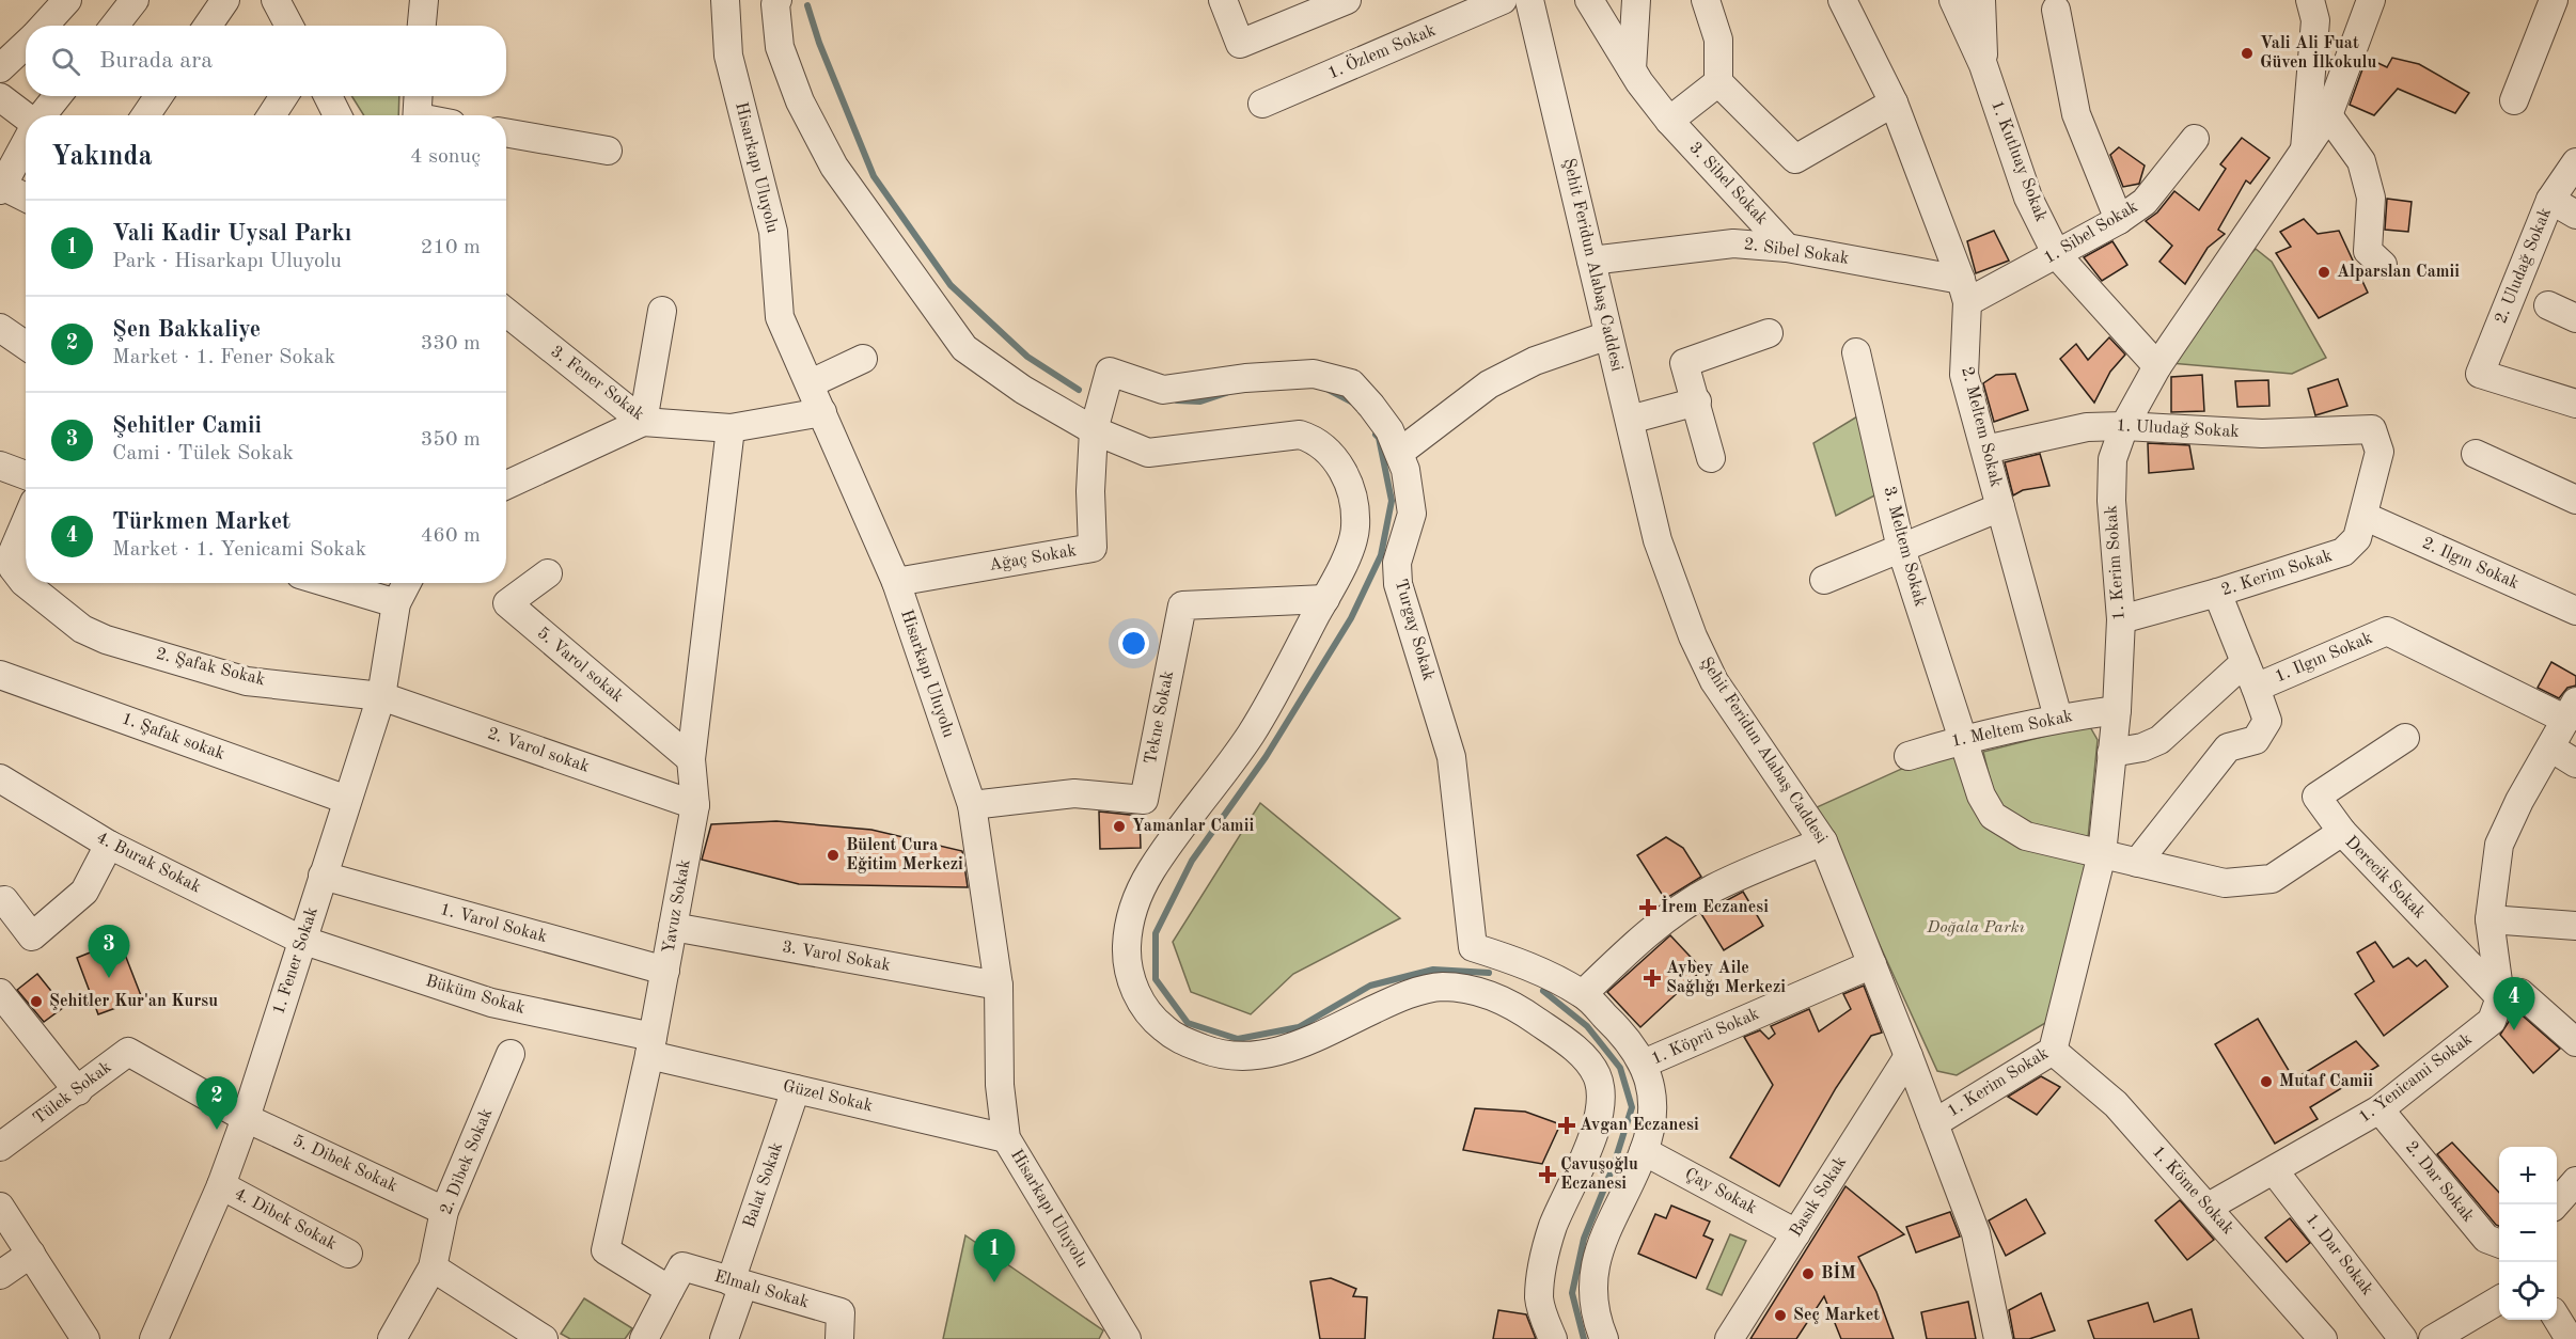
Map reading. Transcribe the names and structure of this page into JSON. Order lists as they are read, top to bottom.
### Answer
{
  "streets": {
    "street": [
      "1. Özlem Sokak",
      "1. Kutluay Sokak",
      "Hisarkapı Uluyolu",
      "3. Sibel Sokak",
      "1. Sibel Sokak",
      "2. Sibel Sokak",
      "Şehit Feridun Alabaş Caddesi",
      "2. Uludağ Sokak",
      "3. Fener Sokak",
      "2. Meltem Sokak",
      "1. Uludağ Sokak",
      "3. Meltem Sokak",
      "Ağaç Sokak",
      "1. Kerim Sokak",
      "2. Ilgın Sokak",
      "2. Kerim Sokak",
      "Turgay Sokak",
      "1. Ilgın Sokak",
      "5. Varol sokak",
      "2. Şafak Sokak",
      "Tekne Sokak",
      "1. Meltem Sokak",
      "1. Şafak sokak",
      "2. Varol sokak",
      "4. Burak Sokak",
      "Derecik Sokak",
      "Yavuz Sokak",
      "1. Varol Sokak",
      "3. Varol Sokak",
      "1. Fener Sokak",
      "Büküm Sokak",
      "1. Köprü Sokak",
      "1. Yenicami Sokak",
      "Tülek Sokak",
      "Güzel Sokak",
      "2. Dibek Sokak",
      "5. Dibek Sokak",
      "2. Dar Sokak",
      "Balat Sokak",
      "1. Köme Sokak",
      "Çay Sokak",
      "Basık Sokak",
      "4. Dibek Sokak",
      "1. Dar Sokak",
      "Elmalı Sokak"
    ]
  },
  "crossings": [
    ["1. Kutluay Sokak", "1. Sibel Sokak"],
    ["1. Kutluay Sokak", "1. Kerim Sokak"],
    ["Hisarkapı Uluyolu", "3. Fener Sokak"],
    ["Hisarkapı Uluyolu", "Ağaç Sokak"],
    ["Hisarkapı Uluyolu", "Tekne Sokak"],
    ["Hisarkapı Uluyolu", "3. Varol Sokak"],
    ["Hisarkapı Uluyolu", "Güzel Sokak"],
    ["3. Sibel Sokak", "2. Sibel Sokak"],
    ["1. Sibel Sokak", "2. Sibel Sokak"],
    ["1. Sibel Sokak", "2. Meltem Sokak"],
    ["2. Sibel Sokak", "Şehit Feridun Alabaş Caddesi"],
    ["2. Sibel Sokak", "2. Meltem Sokak"],
    ["Şehit Feridun Alabaş Caddesi", "1. Kerim Sokak"],
    ["Şehit Feridun Alabaş Caddesi", "1. Köprü Sokak"],
    ["Şehit Feridun Alabaş Caddesi", "Basık Sokak"],
    ["3. Fener Sokak", "Yavuz Sokak"],
    ["2. Meltem Sokak", "1. Uludağ Sokak"],
    ["2. Meltem Sokak", "1. Meltem Sokak"],
    ["1. Uludağ Sokak", "1. Kerim Sokak"],
    ["1. Uludağ Sokak", "2. Kerim Sokak"],
    ["3. Meltem Sokak", "1. Kerim Sokak"],
    ["3. Meltem Sokak", "1. Meltem Sokak"],
    ["3. Meltem Sokak", "Derecik Sokak"],
    ["Ağaç Sokak", "Turgay Sokak"],
    ["1. Kerim Sokak", "2. Kerim Sokak"],
    ["1. Kerim Sokak", "1. Meltem Sokak"],
    ["1. Kerim Sokak", "Derecik Sokak"],
    ["1. Kerim Sokak", "1. Köme Sokak"],
    ["2. Ilgın Sokak", "2. Kerim Sokak"],
    ["2. Kerim Sokak", "1. Ilgın Sokak"],
    ["5. Varol sokak", "Yavuz Sokak"],
    ["2. Şafak Sokak", "2. Varol sokak"],
    ["2. Şafak Sokak", "1. Fener Sokak"],
    ["1. Şafak sokak", "1. Fener Sokak"],
    ["2. Varol sokak", "Yavuz Sokak"],
    ["2. Varol sokak", "1. Fener Sokak"],
    ["4. Burak Sokak", "1. Fener Sokak"],
    ["4. Burak Sokak", "Büküm Sokak"],
    ["Derecik Sokak", "1. Yenicami Sokak"],
    ["Yavuz Sokak", "1. Varol Sokak"],
    ["Yavuz Sokak", "3. Varol Sokak"],
    ["Yavuz Sokak", "Büküm Sokak"],
    ["Yavuz Sokak", "Güzel Sokak"],
    ["Yavuz Sokak", "Elmalı Sokak"],
    ["1. Varol Sokak", "1. Fener Sokak"],
    ["1. Fener Sokak", "Büküm Sokak"],
    ["1. Fener Sokak", "Tülek Sokak"],
    ["1. Fener Sokak", "5. Dibek Sokak"],
    ["1. Fener Sokak", "4. Dibek Sokak"],
    ["Büküm Sokak", "Güzel Sokak"],
    ["1. Yenicami Sokak", "2. Dar Sokak"],
    ["1. Yenicami Sokak", "1. Köme Sokak"],
    ["1. Yenicami Sokak", "1. Dar Sokak"],
    ["Tülek Sokak", "5. Dibek Sokak"],
    ["Güzel Sokak", "Balat Sokak"],
    ["2. Dibek Sokak", "5. Dibek Sokak"],
    ["Balat Sokak", "Elmalı Sokak"],
    ["Çay Sokak", "Basık Sokak"]
  ],
  "parks": ["Doğala Parkı"],
  "places": {
    "other": [
      "Vali Ali Fuat Güven İlkokulu",
      "Alparslan Camii",
      "Yamanlar Camii",
      "Bülent Cura Eğitim Merkezi",
      "Şehitler Kur'an Kursu",
      "Mutaf Camii",
      "BİM",
      "Seç Market"
    ],
    "health": [
      "İrem Eczanesi",
      "Aybey Aile Sağlığı Merkezi",
      "Avgan Eczanesi",
      "Çavuşoğlu Eczanesi"
    ]
  },
  "page": {
    "search": "Burada ara",
    "heading": ["Yakında", "4 sonuç"],
    "list": [
      {
        "mark": "1",
        "name": "Vali Kadir Uysal Parkı",
        "note": "Park · Hisarkapı Uluyolu",
        "value": "210 m"
      },
      {
        "mark": "2",
        "name": "Şen Bakkaliye",
        "note": "Market · 1. Fener Sokak",
        "value": "330 m"
      },
      {
        "mark": "3",
        "name": "Şehitler Camii",
        "note": "Cami · Tülek Sokak",
        "value": "350 m"
      },
      {
        "mark": "4",
        "name": "Türkmen Market",
        "note": "Market · 1. Yenicami Sokak",
        "value": "460 m"
      }
    ],
    "pins": [
      "3",
      "4",
      "2",
      "1"
    ],
    "map_buttons": ["+", "−"]
  }
}
